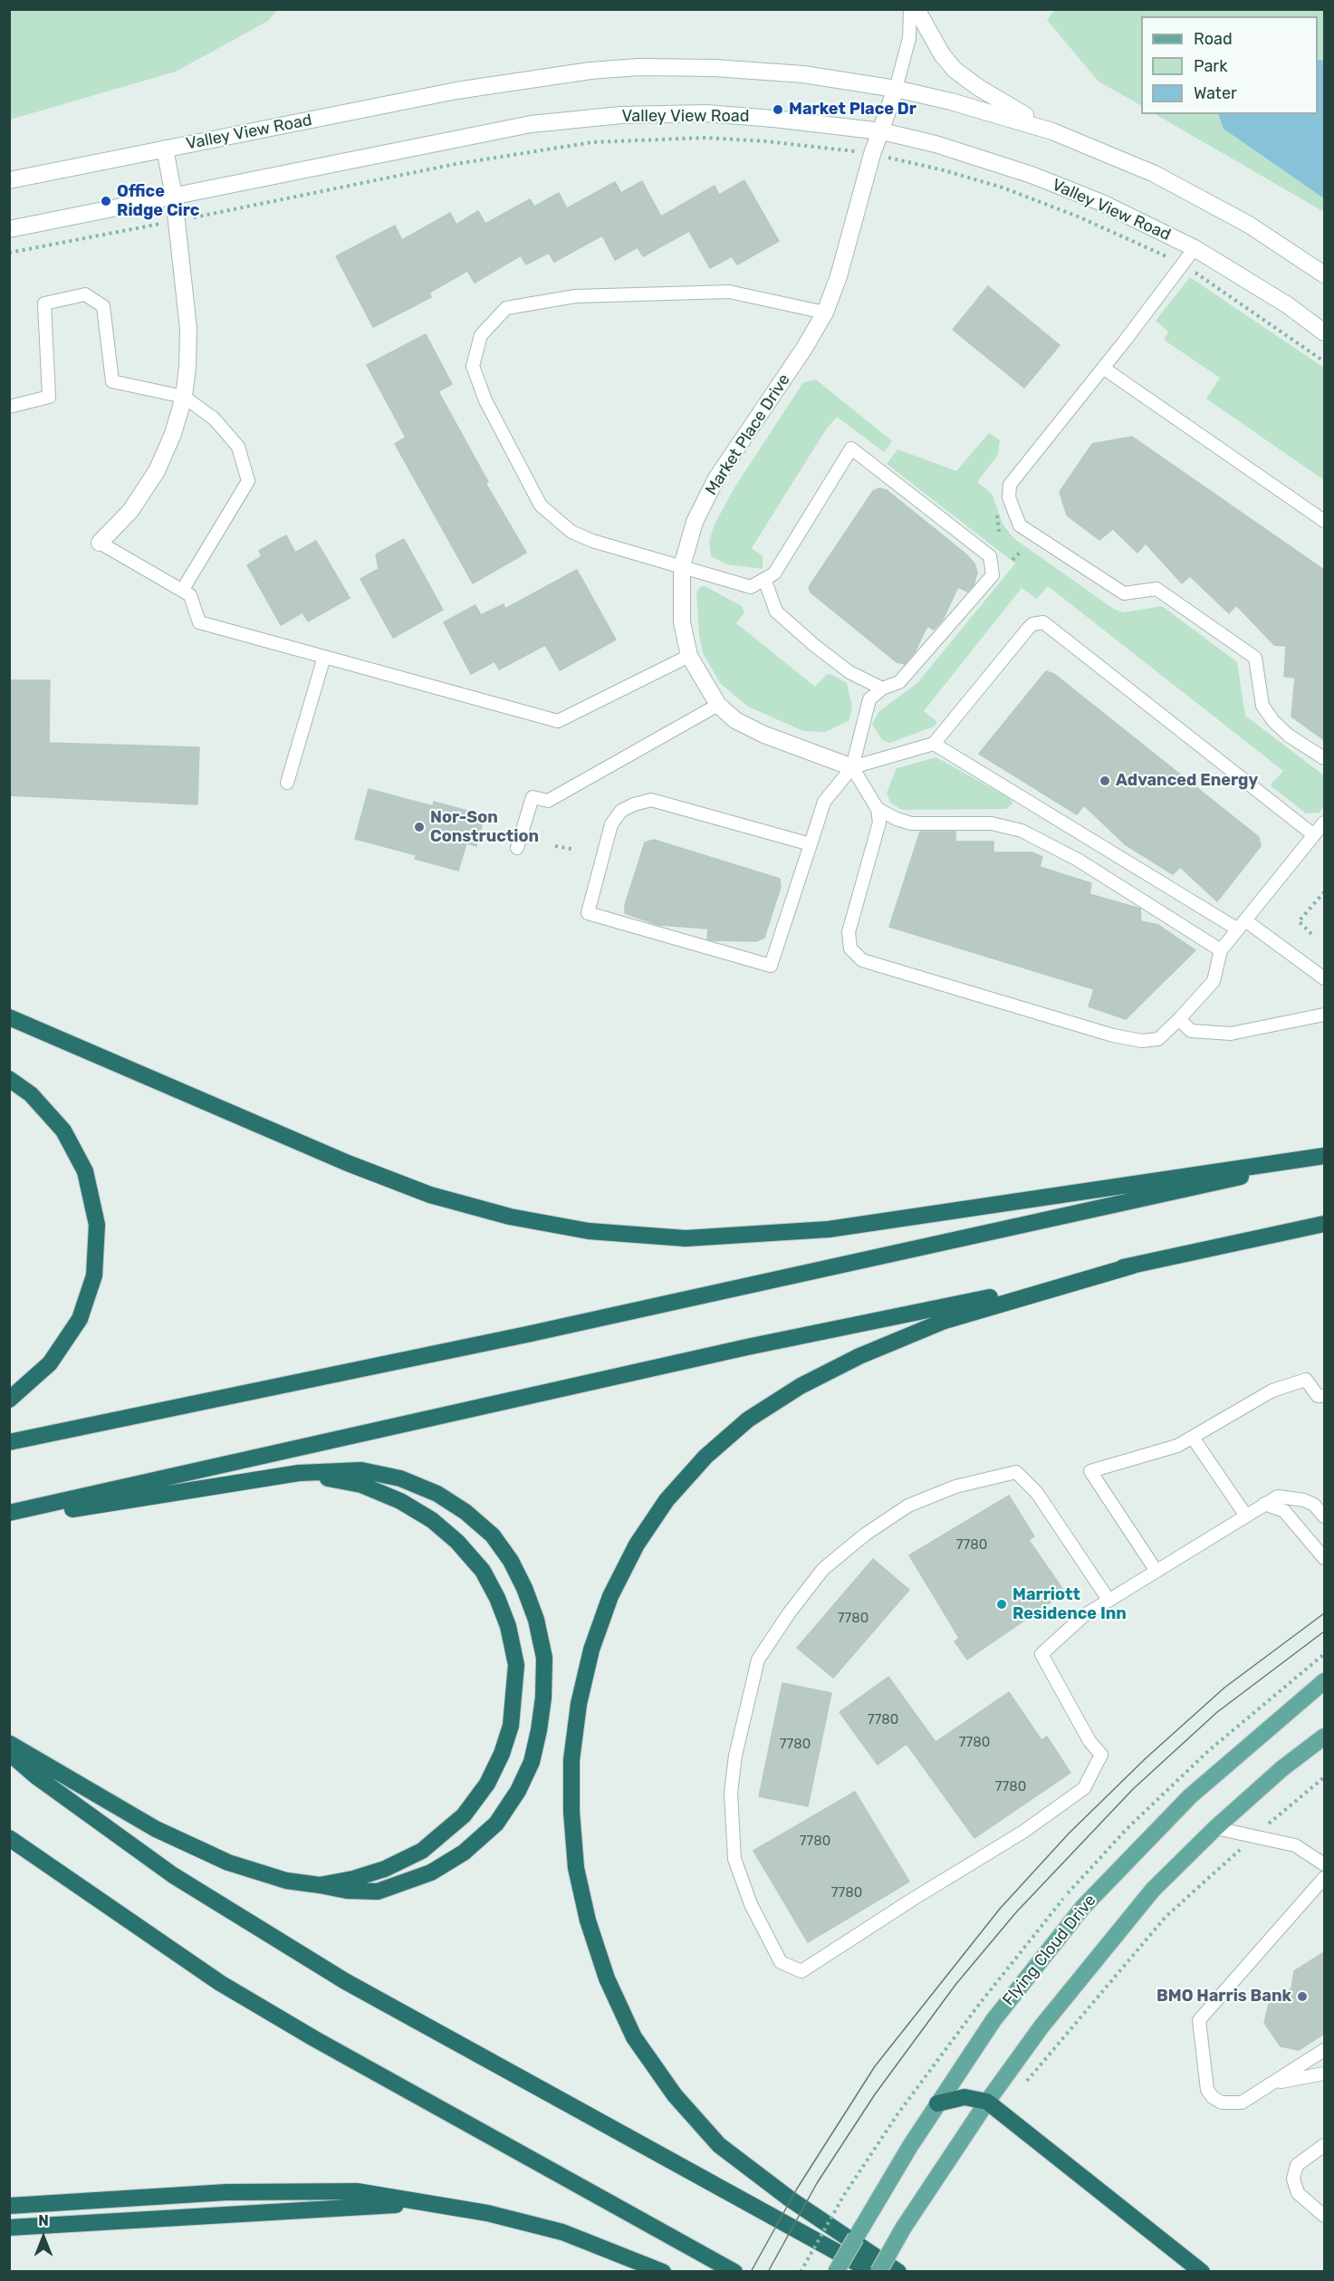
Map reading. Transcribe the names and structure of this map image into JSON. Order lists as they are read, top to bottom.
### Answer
{
  "streets": {
    "main road": ["Valley View Road", "Market Place Drive", "Flying Cloud Drive"]
  },
  "crossings": [
    ["Valley View Road", "Market Place Drive"]
  ],
  "places": [
    "Market Place Dr",
    "Office Ridge Circ",
    "Advanced Energy",
    "Nor-Son Construction",
    "Marriott Residence Inn",
    "BMO Harris Bank"
  ],
  "house_numbers": [
    "7780",
    "7780",
    "7780",
    "7780",
    "7780",
    "7780",
    "7780",
    "7780"
  ],
  "legend": ["Road", "Park", "Water"],
  "north": "top"
}
